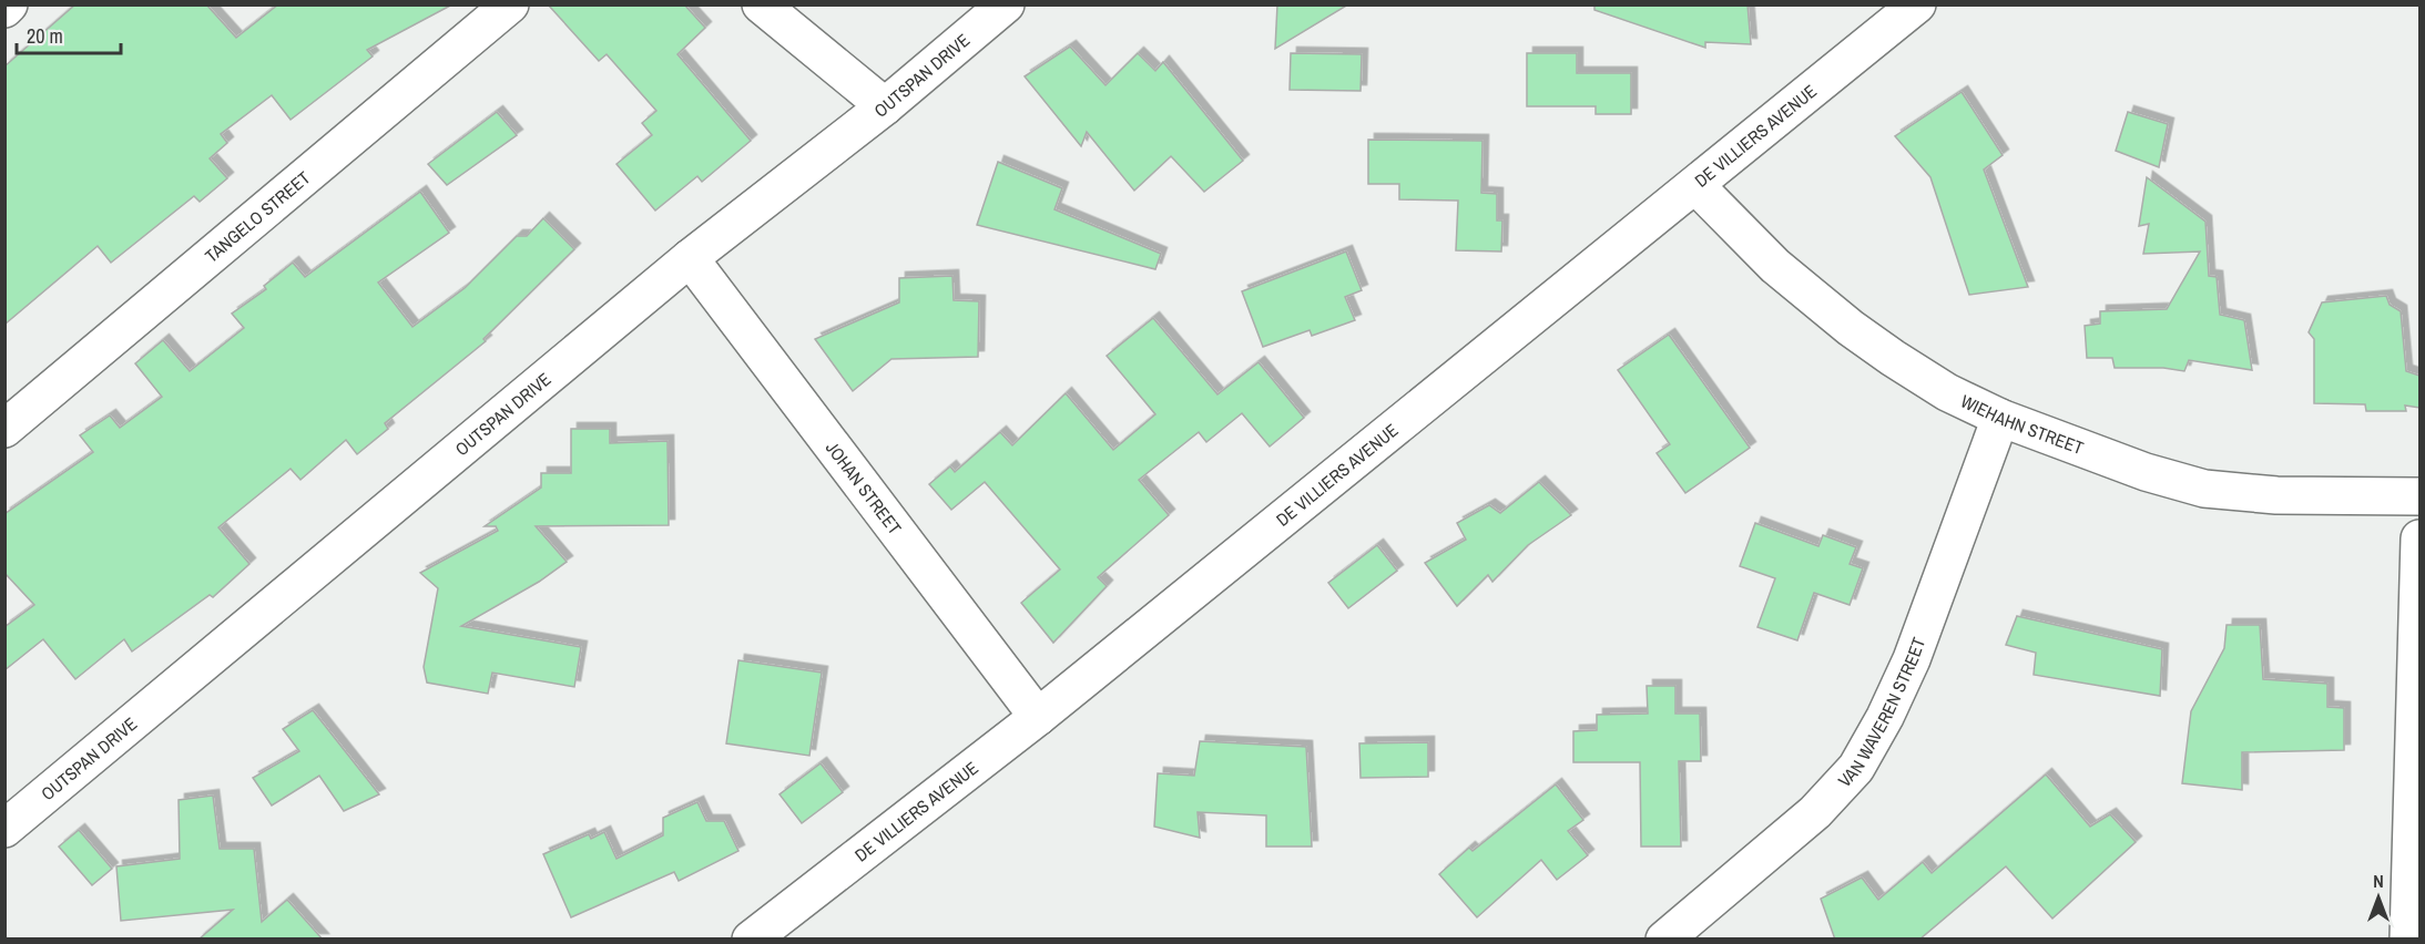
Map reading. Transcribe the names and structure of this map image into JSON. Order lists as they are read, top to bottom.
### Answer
{
  "streets": {
    "street": [
      "OUTSPAN DRIVE",
      "DE VILLIERS AVENUE",
      "TANGELO STREET",
      "WIEHAHN STREET",
      "JOHAN STREET",
      "VAN WAVEREN STREET"
    ]
  },
  "crossings": [
    ["OUTSPAN DRIVE", "JOHAN STREET"],
    ["DE VILLIERS AVENUE", "WIEHAHN STREET"],
    ["DE VILLIERS AVENUE", "JOHAN STREET"],
    ["WIEHAHN STREET", "VAN WAVEREN STREET"]
  ],
  "scale_bar": "20 m",
  "north": "top"
}
